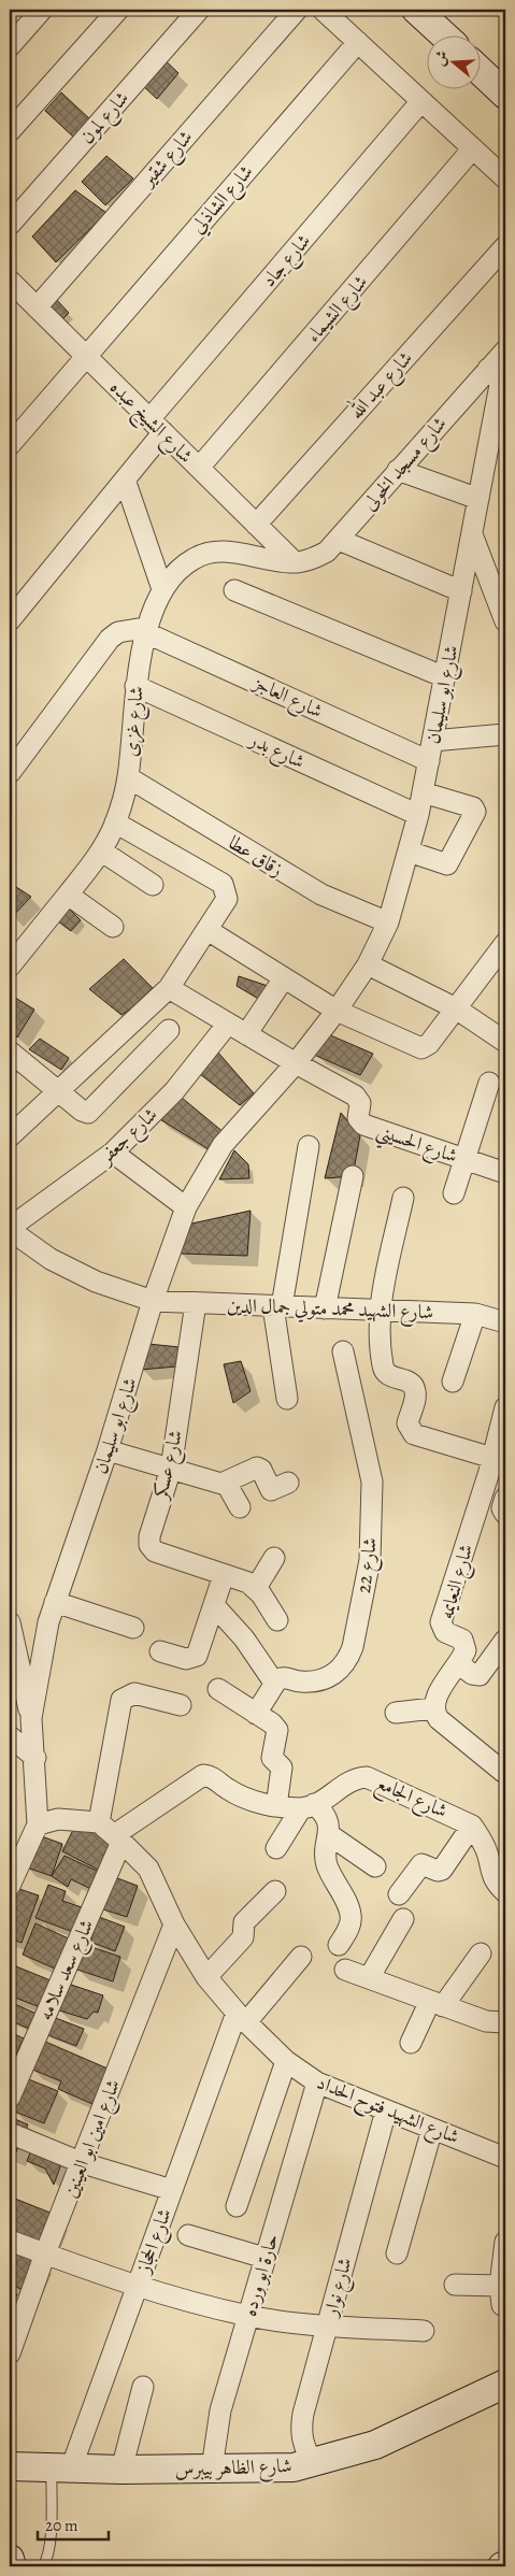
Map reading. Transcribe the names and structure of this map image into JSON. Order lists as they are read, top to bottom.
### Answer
{
  "streets": {
    "main road": ["شارع الظاهر بيبرس"],
    "street": [
      "شارع لمون",
      "شارع شقير",
      "شارع الشاذلي",
      "شارع جاد",
      "شارع الشيماء",
      "شارع عبد الله",
      "شارع الشيخ عبده",
      "شارع مسجد الخولى",
      "شارع ابو سليمان",
      "شارع العاجز",
      "شارع غزى",
      "شارع بدر",
      "زقاق عطا",
      "شارع جعفر",
      "شارع الحسيني",
      "شارع الشهيد محمد متولي جمال الدين",
      "شارع عسكر",
      "شارع 22",
      "شارع النعايمه",
      "شارع الجامع",
      "شارع سعد سلامه",
      "شارع الشهيد فتوح الحداد",
      "شارع امين ابو العينين",
      "شارع الحجاز",
      "حارة ابو ورده",
      "شارع نوار"
    ]
  },
  "crossings": [
    ["شارع شقير", "شارع الشيخ عبده"],
    ["شارع الشاذلي", "شارع الشيخ عبده"],
    ["شارع جاد", "شارع الشيخ عبده"],
    ["شارع الشيماء", "شارع الشيخ عبده"],
    ["شارع عبد الله", "شارع الشيخ عبده"],
    ["شارع الشيخ عبده", "شارع مسجد الخولى"],
    ["شارع الشيخ عبده", "شارع غزى"],
    ["شارع مسجد الخولى", "شارع ابو سليمان"],
    ["شارع مسجد الخولى", "شارع غزى"],
    ["شارع ابو سليمان", "شارع العاجز"],
    ["شارع ابو سليمان", "شارع بدر"],
    ["شارع ابو سليمان", "زقاق عطا"],
    ["شارع ابو سليمان", "شارع الحسيني"],
    ["شارع ابو سليمان", "شارع الشهيد محمد متولي جمال الدين"],
    ["شارع العاجز", "شارع غزى"],
    ["شارع غزى", "شارع بدر"],
    ["شارع غزى", "زقاق عطا"],
    ["شارع جعفر", "شارع الشهيد محمد متولي جمال الدين"],
    ["شارع الشهيد محمد متولي جمال الدين", "شارع عسكر"],
    ["شارع سعد سلامه", "شارع الشهيد فتوح الحداد"],
    ["شارع الشهيد فتوح الحداد", "شارع امين ابو العينين"],
    ["شارع الشهيد فتوح الحداد", "شارع الحجاز"],
    ["شارع الشهيد فتوح الحداد", "حارة ابو ورده"],
    ["شارع الشهيد فتوح الحداد", "شارع نوار"],
    ["شارع الحجاز", "شارع الظاهر بيبرس"],
    ["حارة ابو ورده", "شارع الظاهر بيبرس"],
    ["شارع نوار", "شارع الظاهر بيبرس"]
  ],
  "scale_bar": "20 m",
  "north": "left"
}
